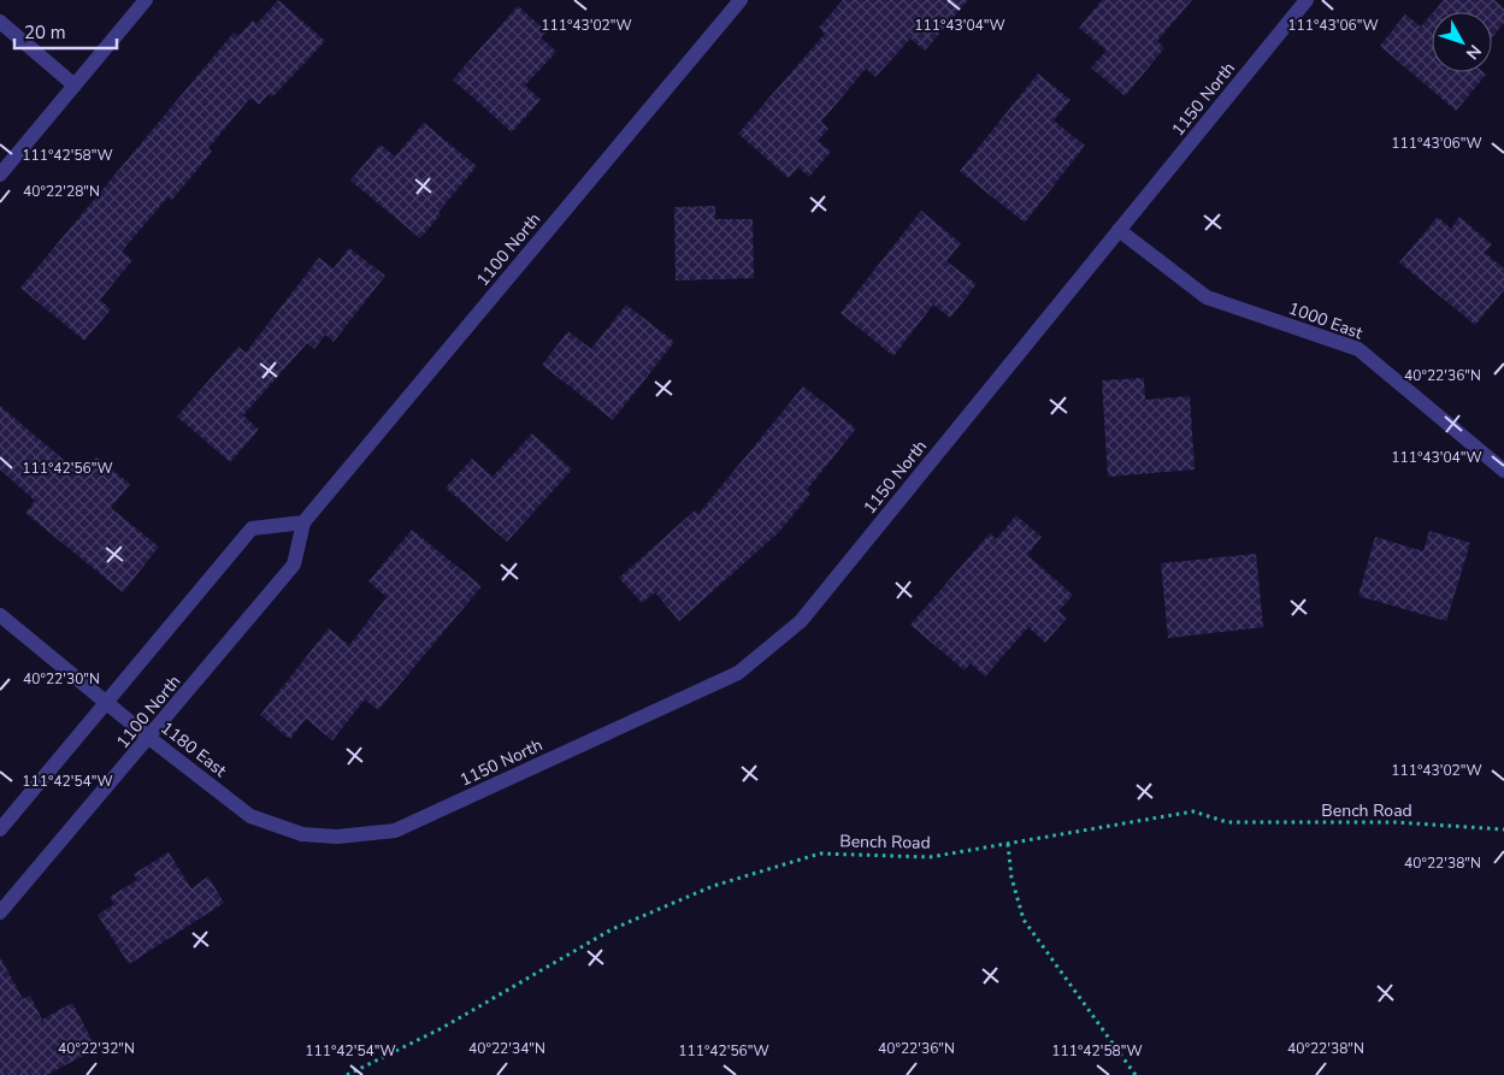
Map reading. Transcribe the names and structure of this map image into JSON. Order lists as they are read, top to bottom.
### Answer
{
  "streets": {
    "street": [
      "1150 North",
      "1100 North",
      "1000 East",
      "1180 East"
    ],
    "path": ["Bench Road"]
  },
  "crossings": [
    ["1150 North", "1000 East"],
    ["1150 North", "1180 East"],
    ["1100 North", "1180 East"]
  ],
  "scale_bar": "20 m",
  "north": "bottom right",
  "coordinates": [
    "111°43'02\"W",
    "111°43'04\"W",
    "111°43'06\"W",
    "111°42'58\"W",
    "40°22'28\"N",
    "40°22'36\"N",
    "111°42'56\"W",
    "40°22'30\"N",
    "111°42'54\"W",
    "40°22'38\"N",
    "40°22'32\"N",
    "40°22'34\"N"
  ]
}
